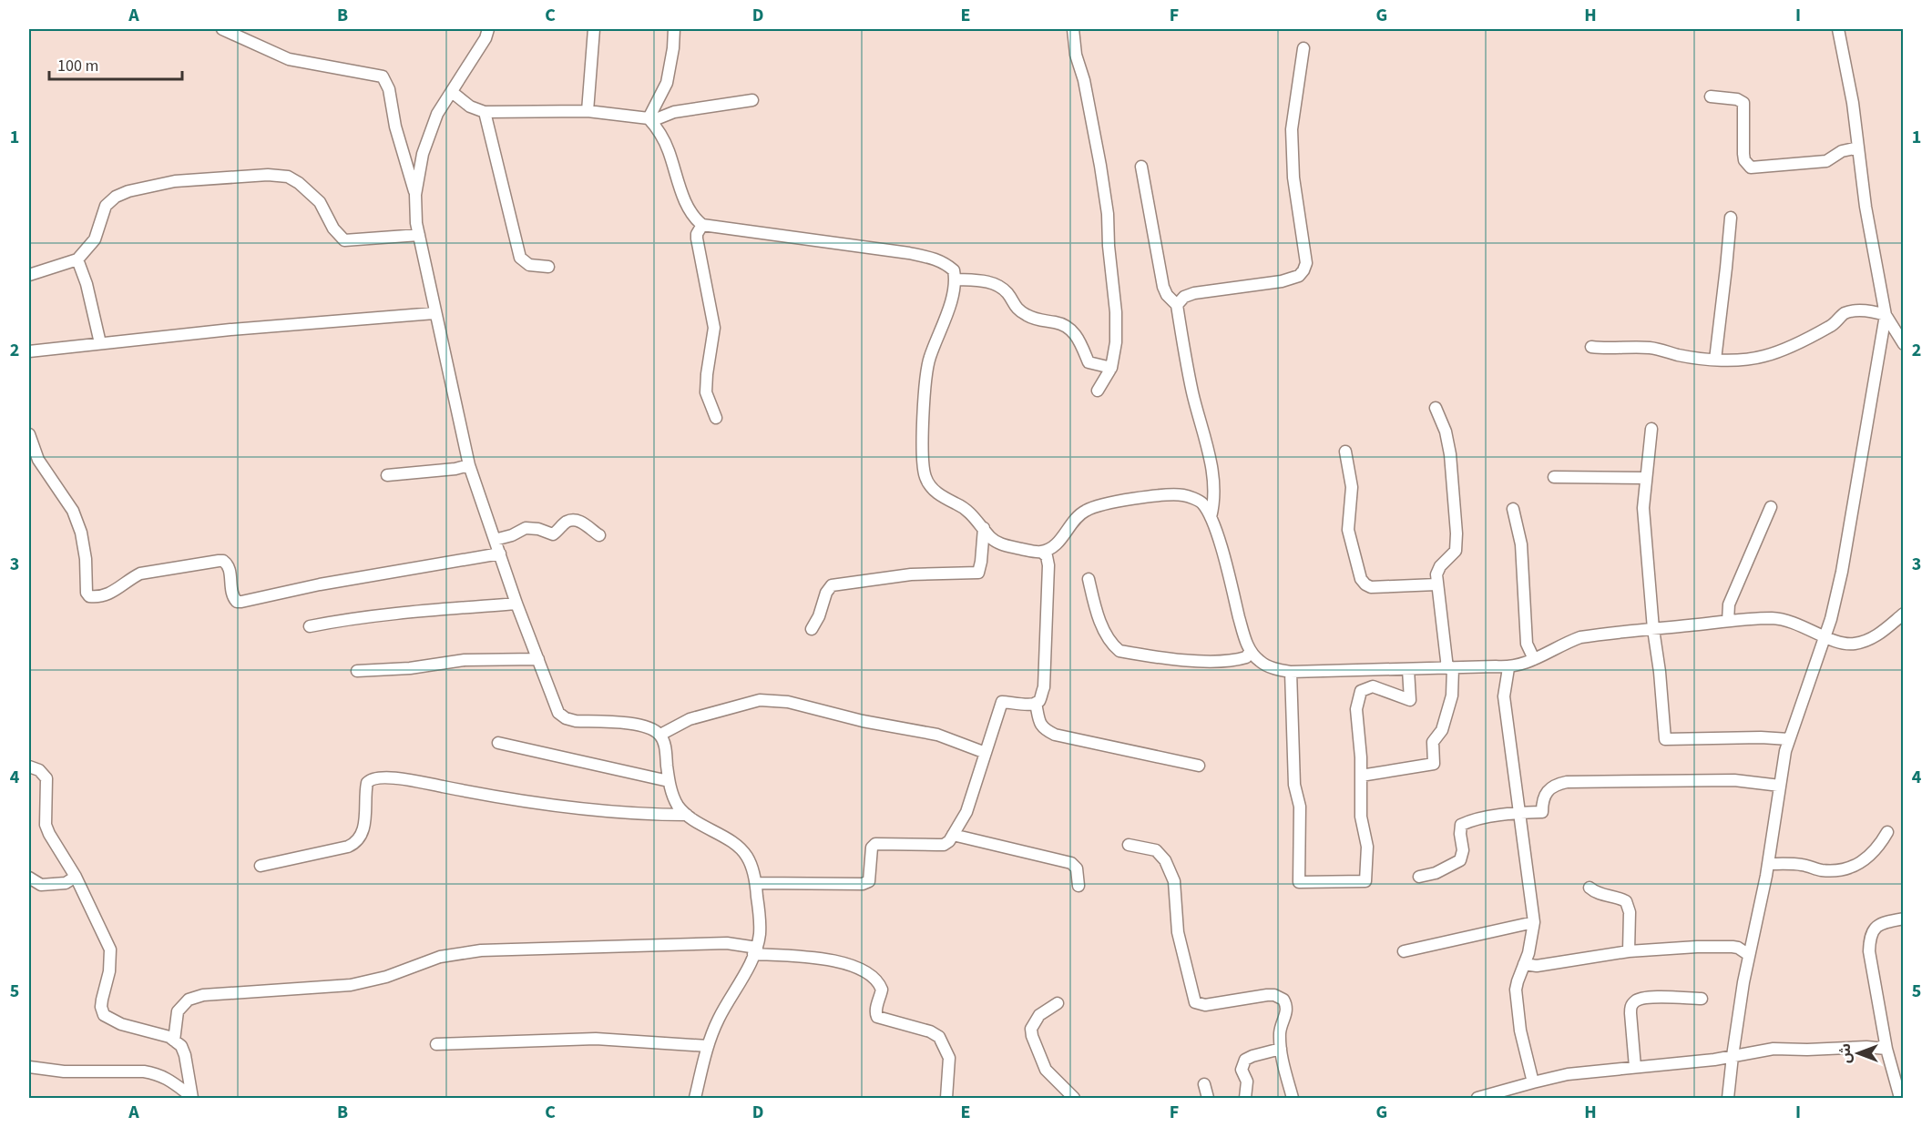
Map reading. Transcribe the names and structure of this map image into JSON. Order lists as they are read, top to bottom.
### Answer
{
  "scale_bar": "100 m",
  "north": "left",
  "grid": {
    "columns": [
      "A",
      "B",
      "C",
      "D",
      "E",
      "F",
      "G",
      "H",
      "I"
    ],
    "rows": [
      "1",
      "2",
      "3",
      "4",
      "5"
    ]
  }
}
